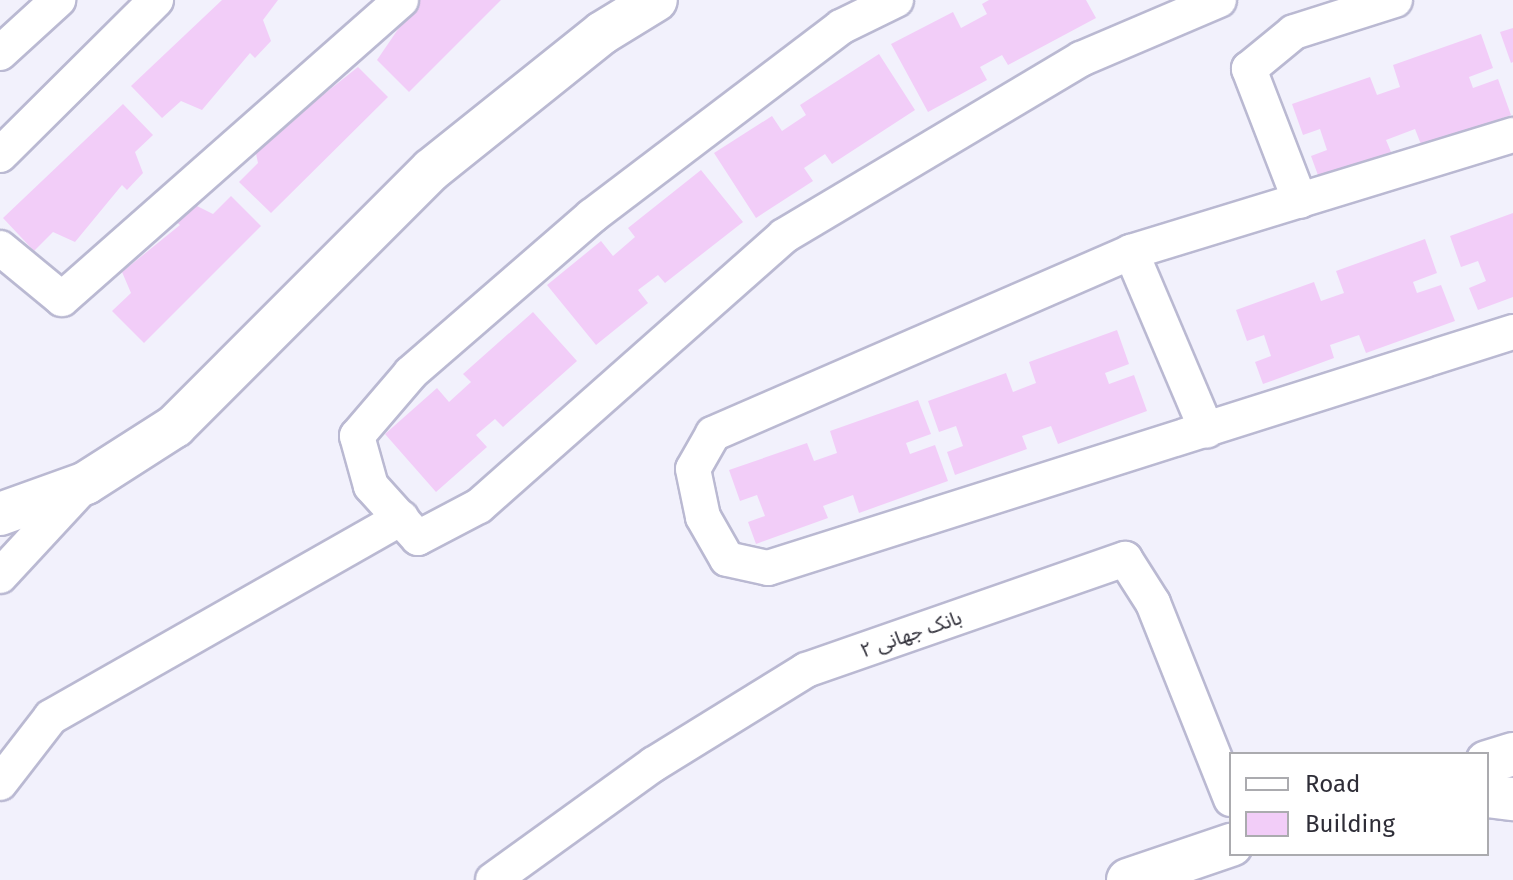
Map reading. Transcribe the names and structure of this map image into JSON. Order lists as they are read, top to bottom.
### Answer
{
  "streets": {
    "street": ["بانک جهانی ۲"]
  },
  "legend": ["Road", "Building"]
}
